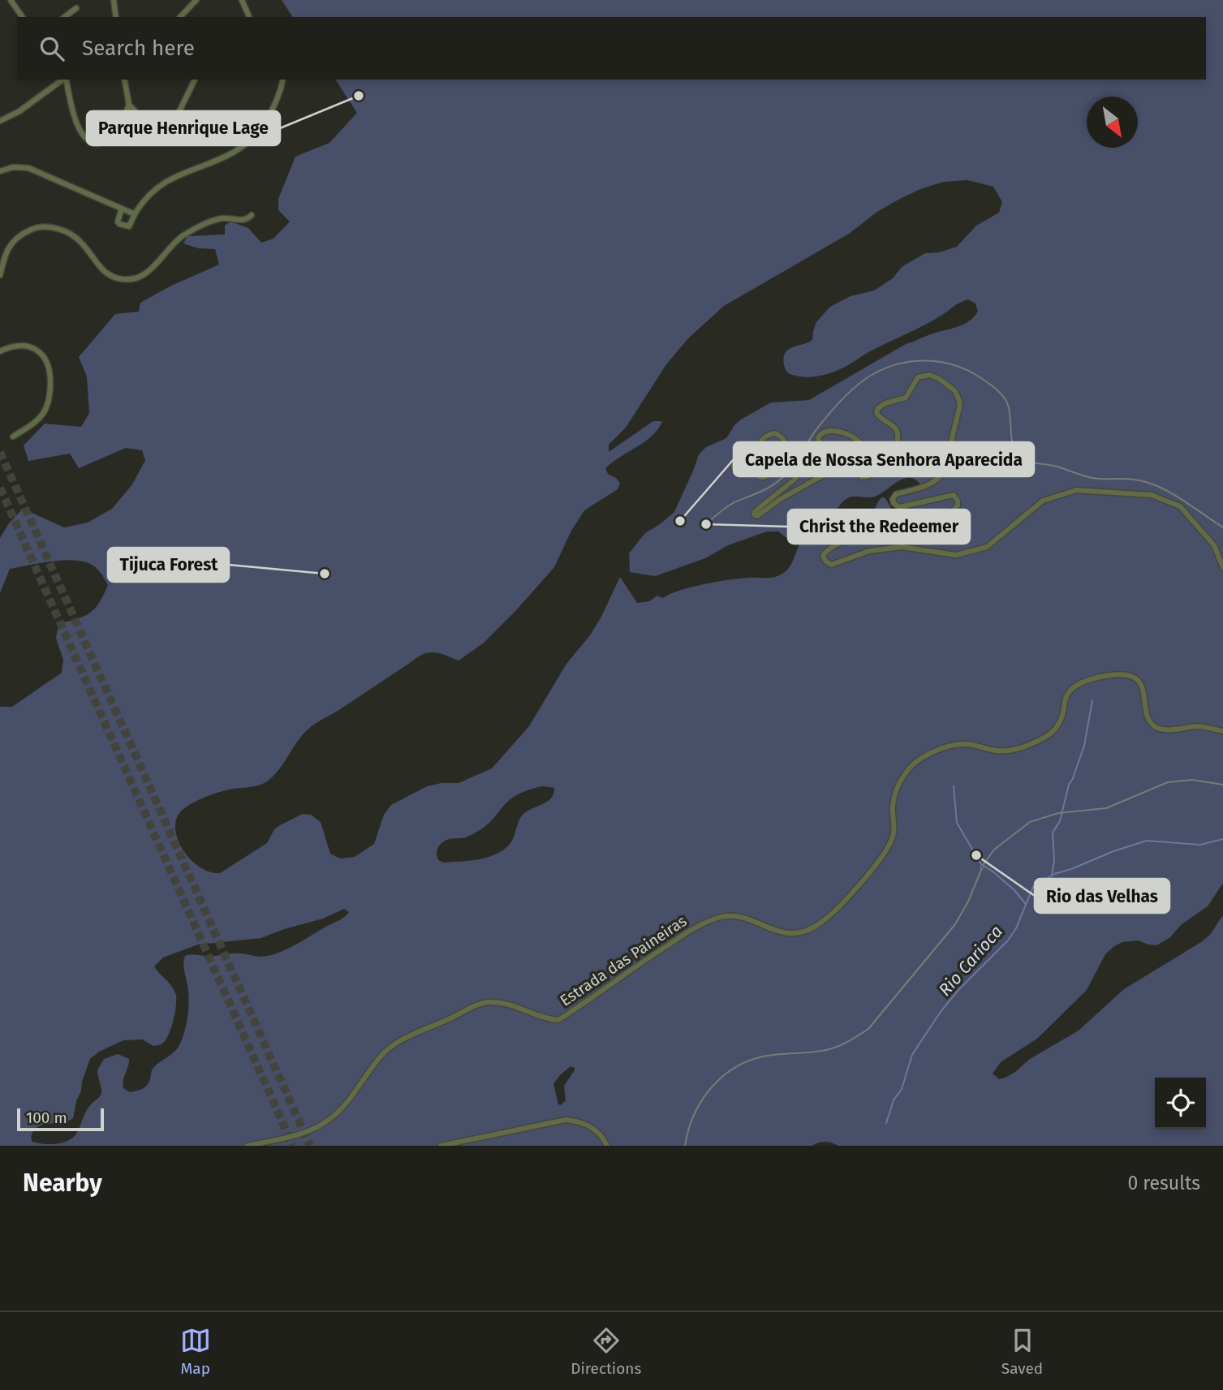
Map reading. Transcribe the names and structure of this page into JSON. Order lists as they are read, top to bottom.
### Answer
{
  "streets": {
    "street": ["Estrada das Paineiras"]
  },
  "water": ["Rio Carioca"],
  "places": [
    "Parque Henrique Lage",
    "Capela de Nossa Senhora Aparecida",
    "Christ the Redeemer",
    "Tijuca Forest",
    "Rio das Velhas"
  ],
  "scale_bar": "100 m",
  "north": "bottom right",
  "page": {
    "search": "Search here",
    "scale": "100 m",
    "heading": ["Nearby", "0 results"],
    "nav": ["Map", "Directions", "Saved"]
  }
}
